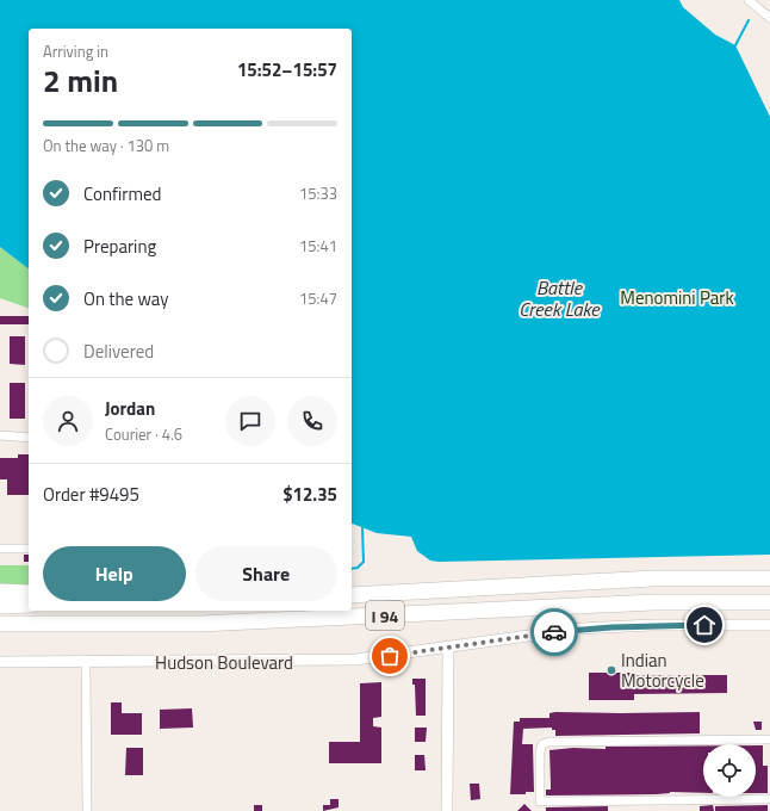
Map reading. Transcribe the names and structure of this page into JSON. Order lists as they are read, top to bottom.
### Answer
{
  "streets": {
    "highway": ["I 94"],
    "street": ["Hudson Boulevard"]
  },
  "water": ["Battle Creek Lake"],
  "parks": ["Menomini Park"],
  "places": ["Indian Motorcycle"],
  "page": {
    "heading": ["2 min", "Arriving in", "15:52–15:57"],
    "panel": [
      "Jordan",
      "Courier · 4.6",
      "Order #9495",
      "$12.35"
    ],
    "bar": "On the way · 130 m",
    "list": [
      ["Confirmed", "15:33"],
      ["Preparing", "15:41"],
      ["On the way", "15:47"],
      "Delivered"
    ],
    "buttons": ["Help", "Share"]
  }
}
